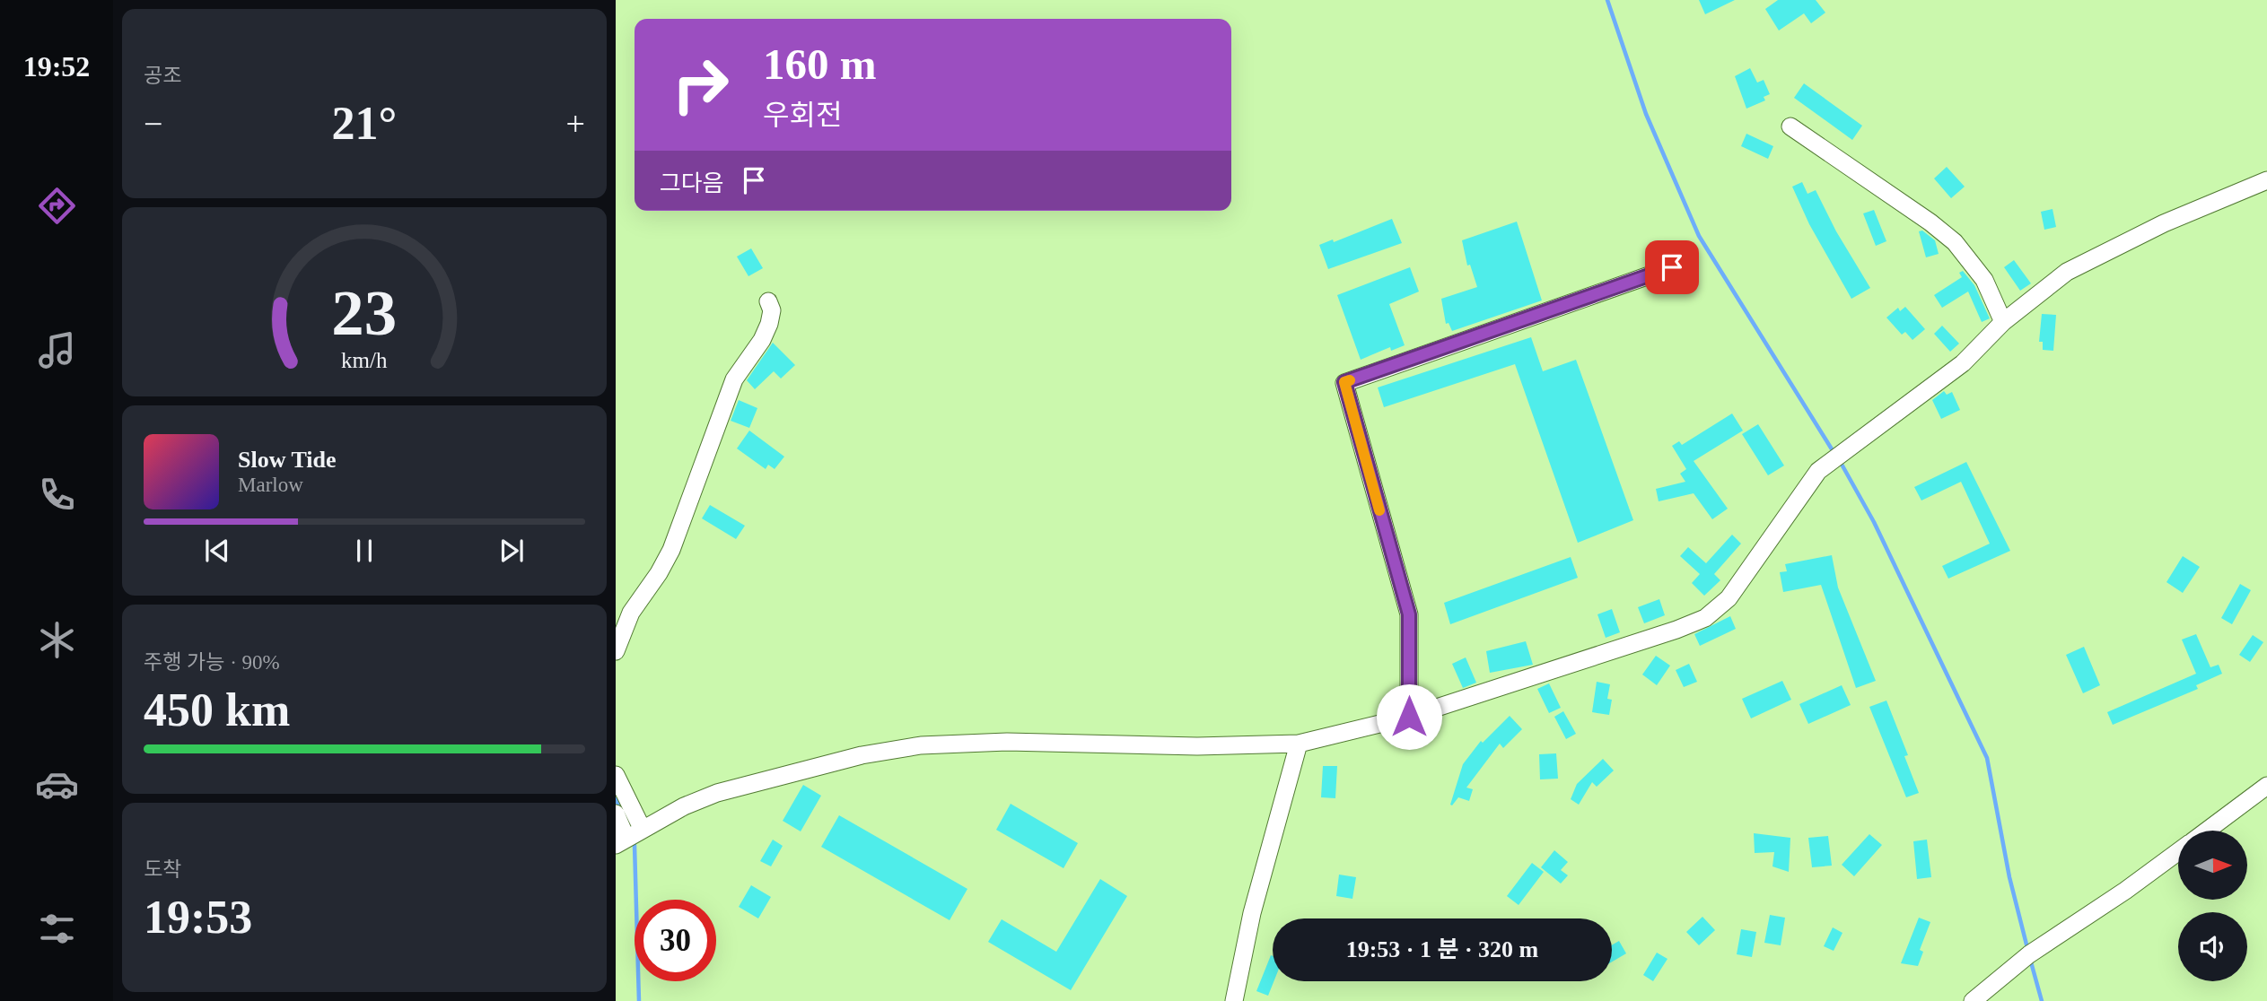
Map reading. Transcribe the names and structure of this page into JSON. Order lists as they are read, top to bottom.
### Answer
{
  "north": "right",
  "page": {
    "tabs": "19:52",
    "tile": [
      "공조",
      ["주행 가능 · 90%", "450 km"],
      ["도착", "19:53"]
    ],
    "turn": ["160 m", "우회전"],
    "heat": ["−", "21°", "+"],
    "then": "그다음",
    "song": ["Slow Tide", "Marlow"],
    "limit": "30",
    "trip": "19:53 · 1 분 · 320 m",
    "gauge": ["23", "km/h"]
  }
}
